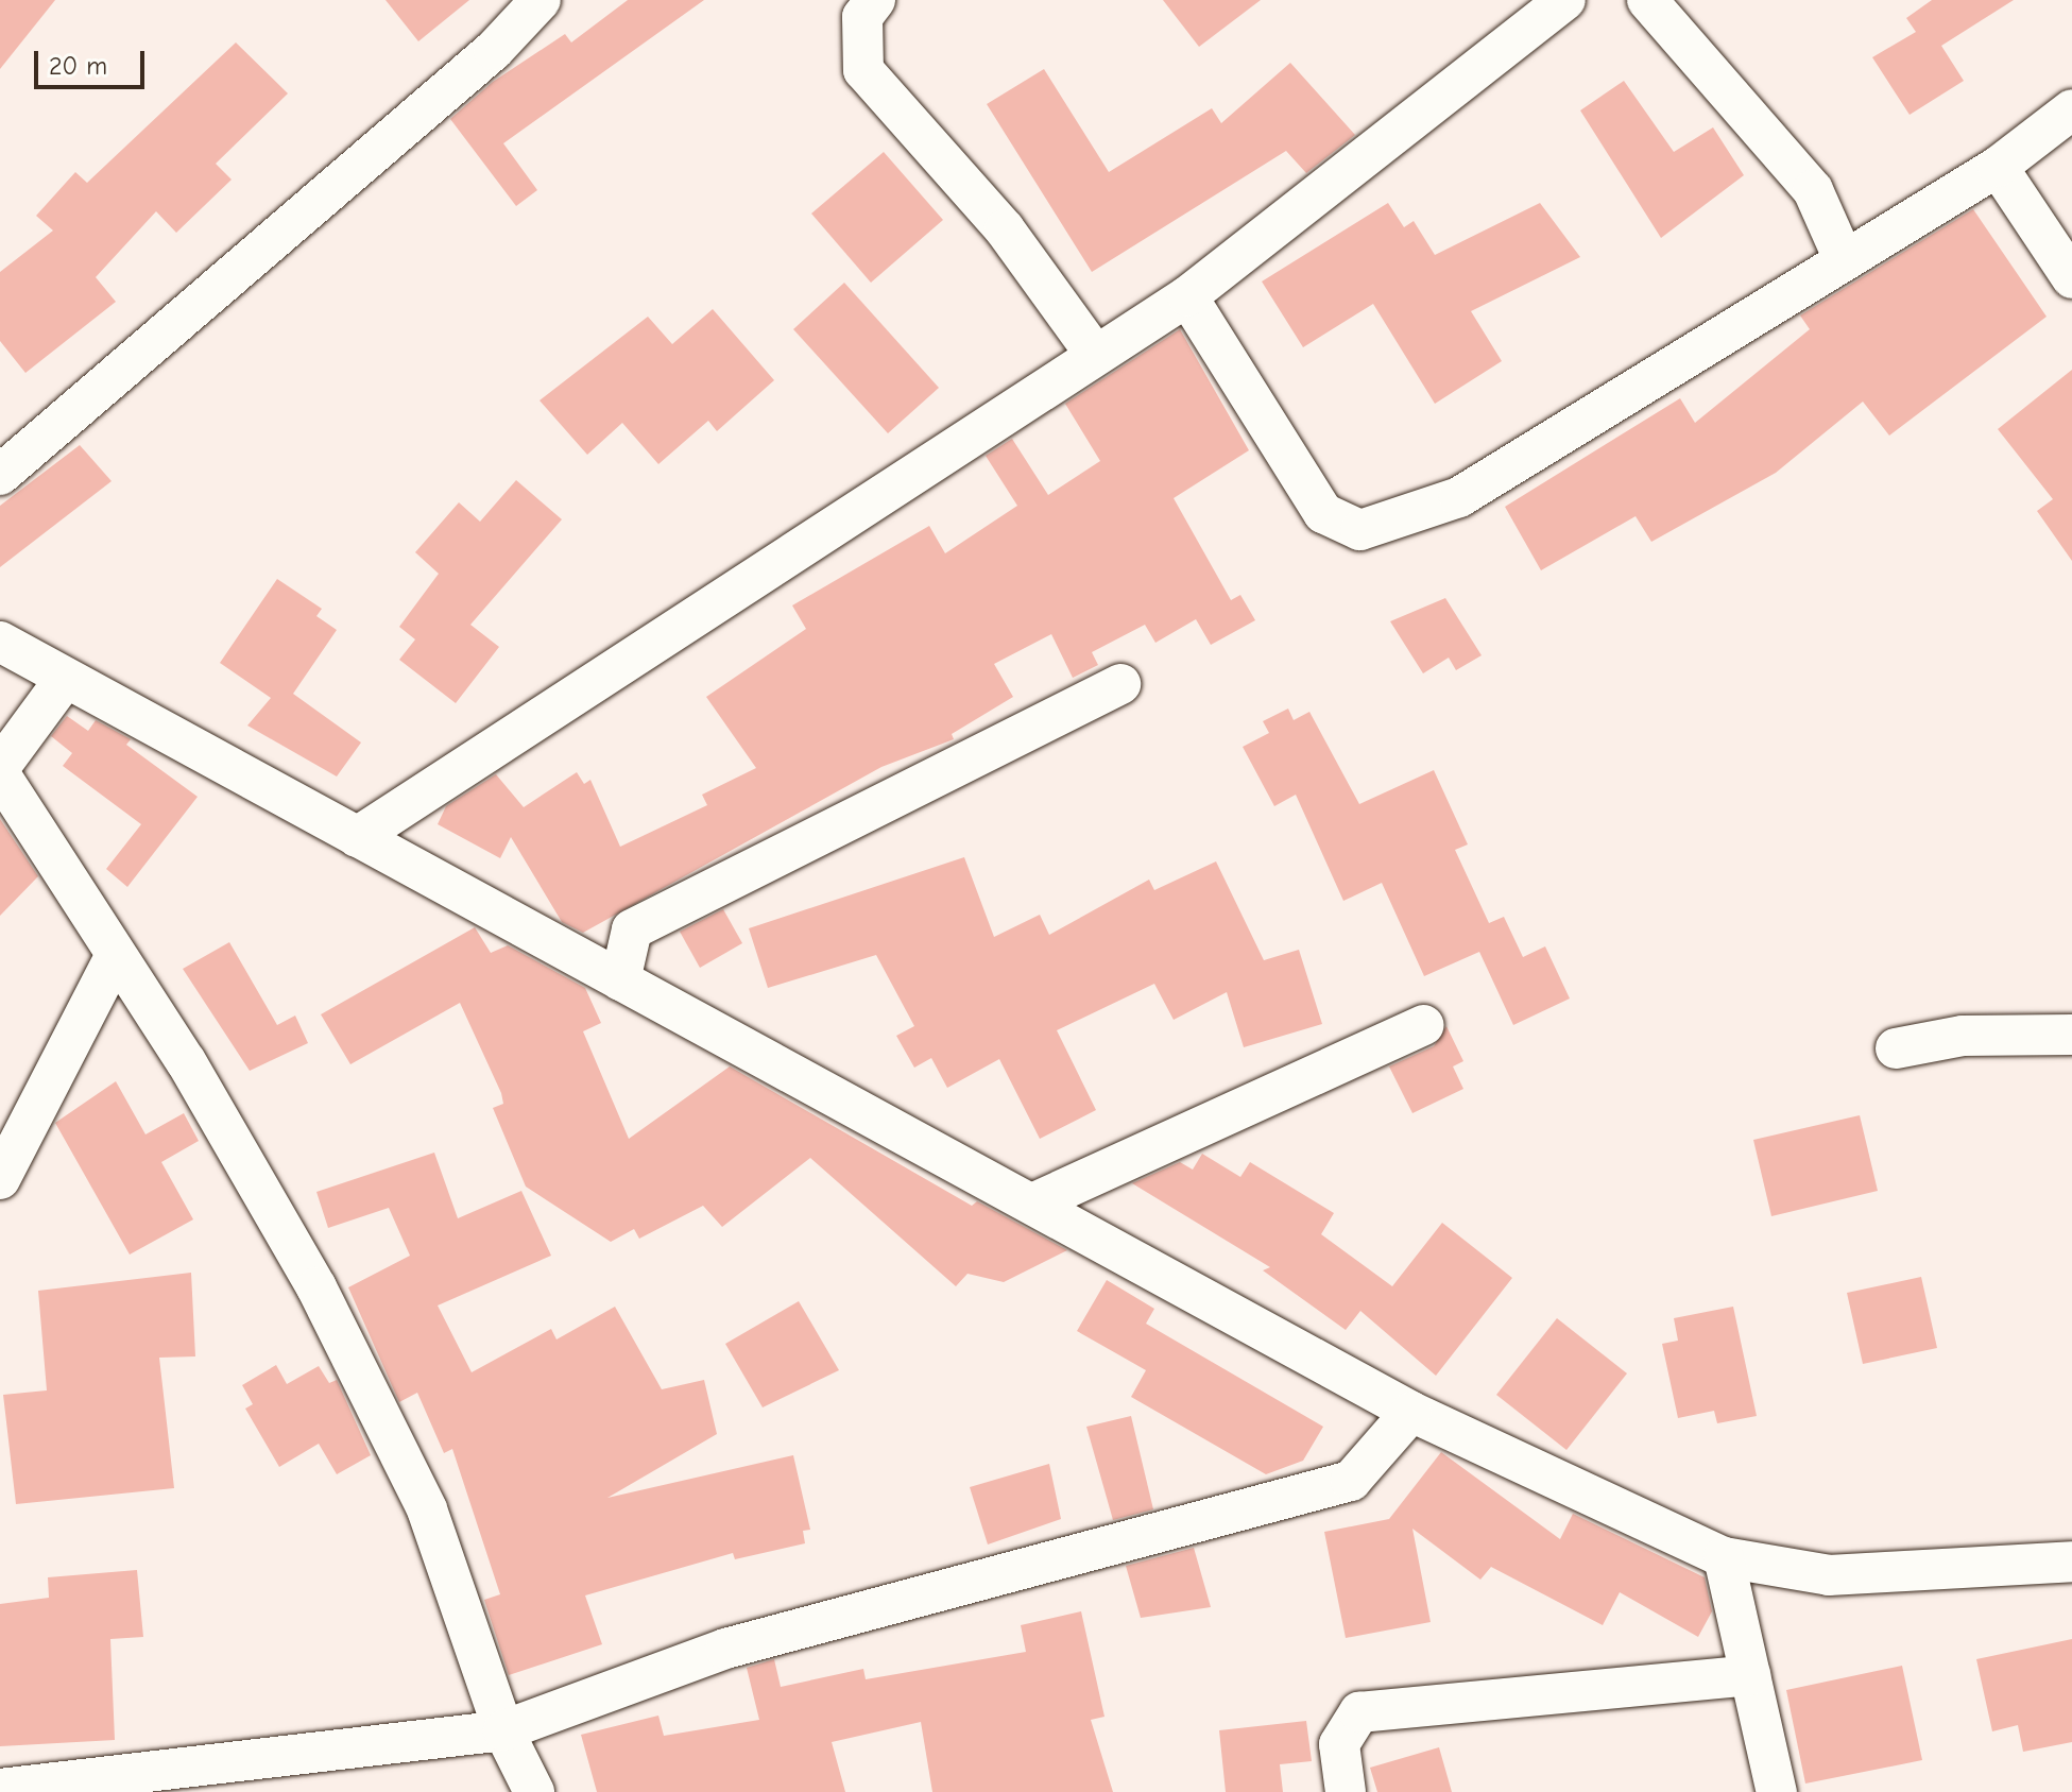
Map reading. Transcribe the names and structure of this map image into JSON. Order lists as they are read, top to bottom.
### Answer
{
  "scale_bar": "20 m"
}
